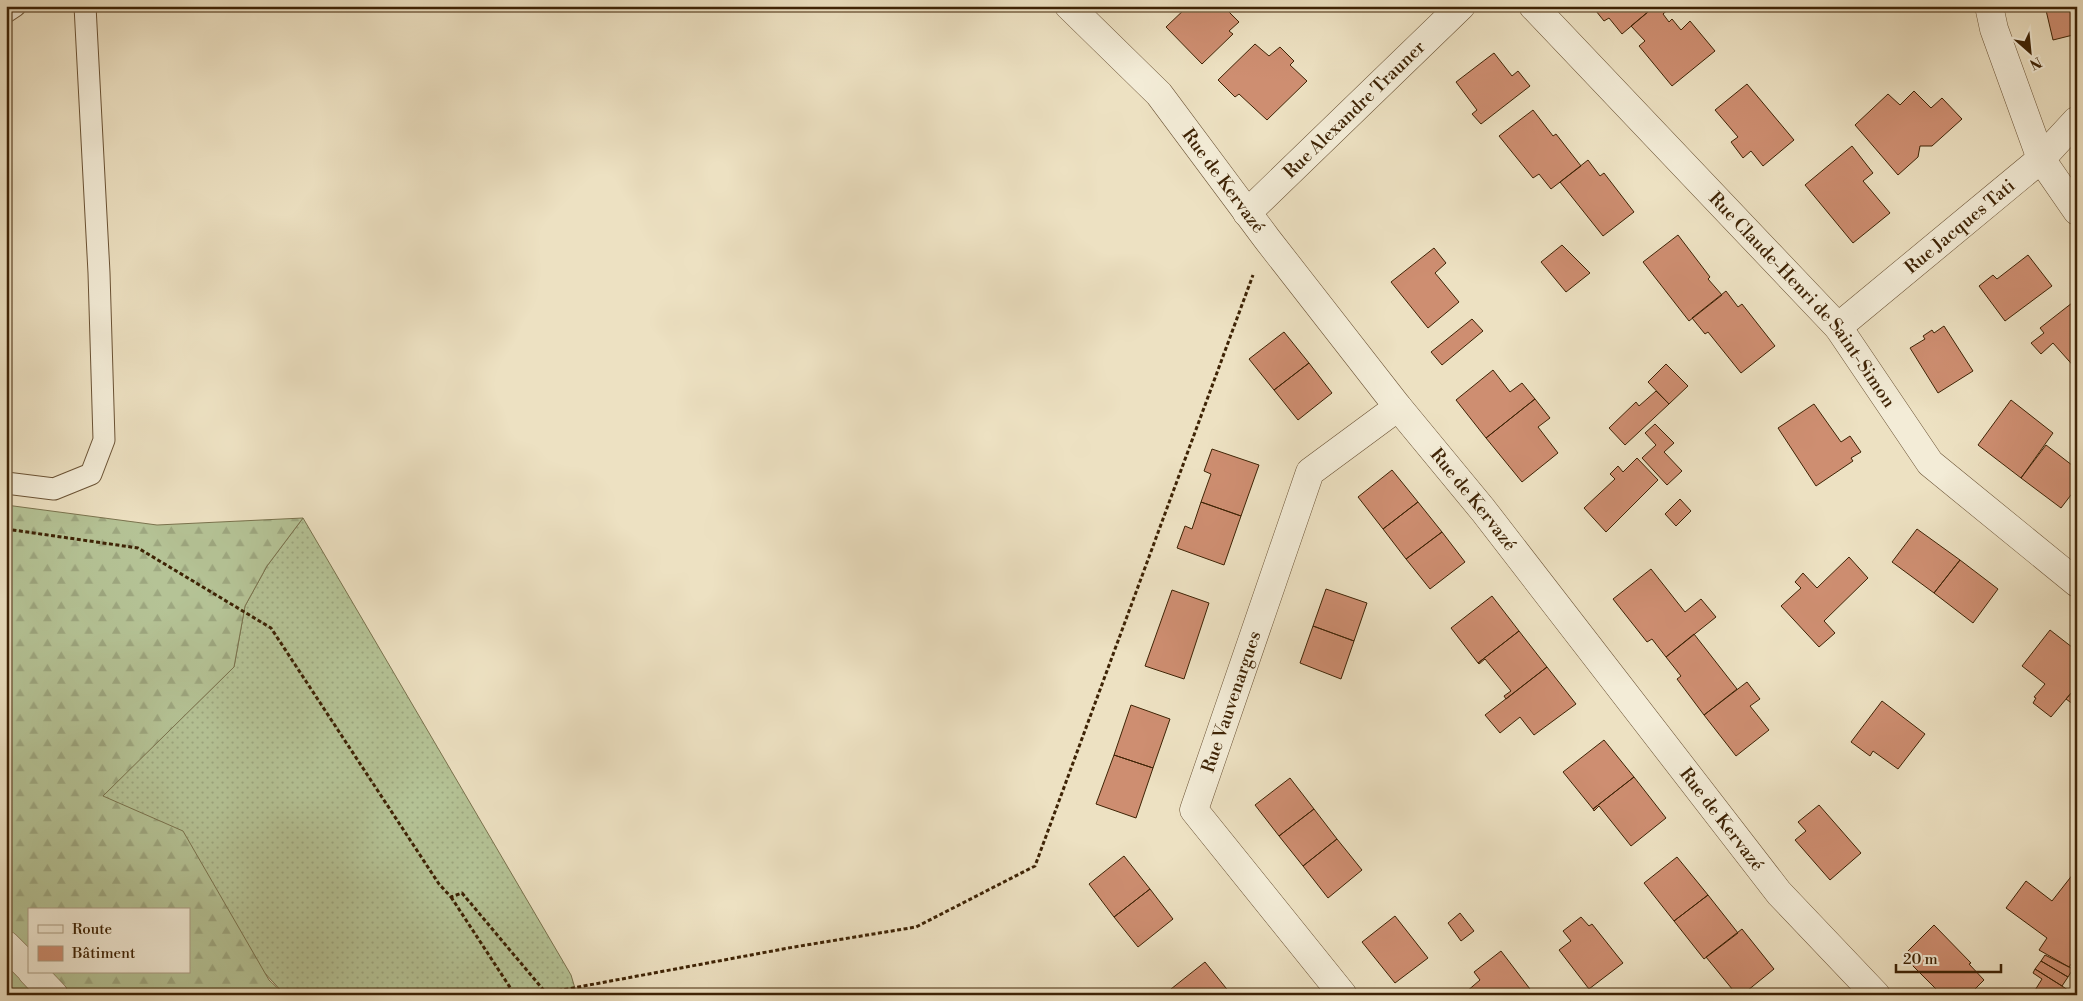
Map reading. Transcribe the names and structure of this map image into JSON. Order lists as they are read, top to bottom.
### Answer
{
  "streets": {
    "street": [
      "Rue Alexandre Trauner",
      "Rue de Kervazé",
      "Rue Jacques Tati",
      "Rue Claude-Henri de Saint-Simon",
      "Rue Vauvenargues"
    ]
  },
  "crossings": [
    ["Rue Alexandre Trauner", "Rue de Kervazé"],
    ["Rue de Kervazé", "Rue Vauvenargues"],
    ["Rue Jacques Tati", "Rue Claude-Henri de Saint-Simon"]
  ],
  "legend": ["Route", "Bâtiment"],
  "scale_bar": "20 m",
  "north": "bottom right"
}
